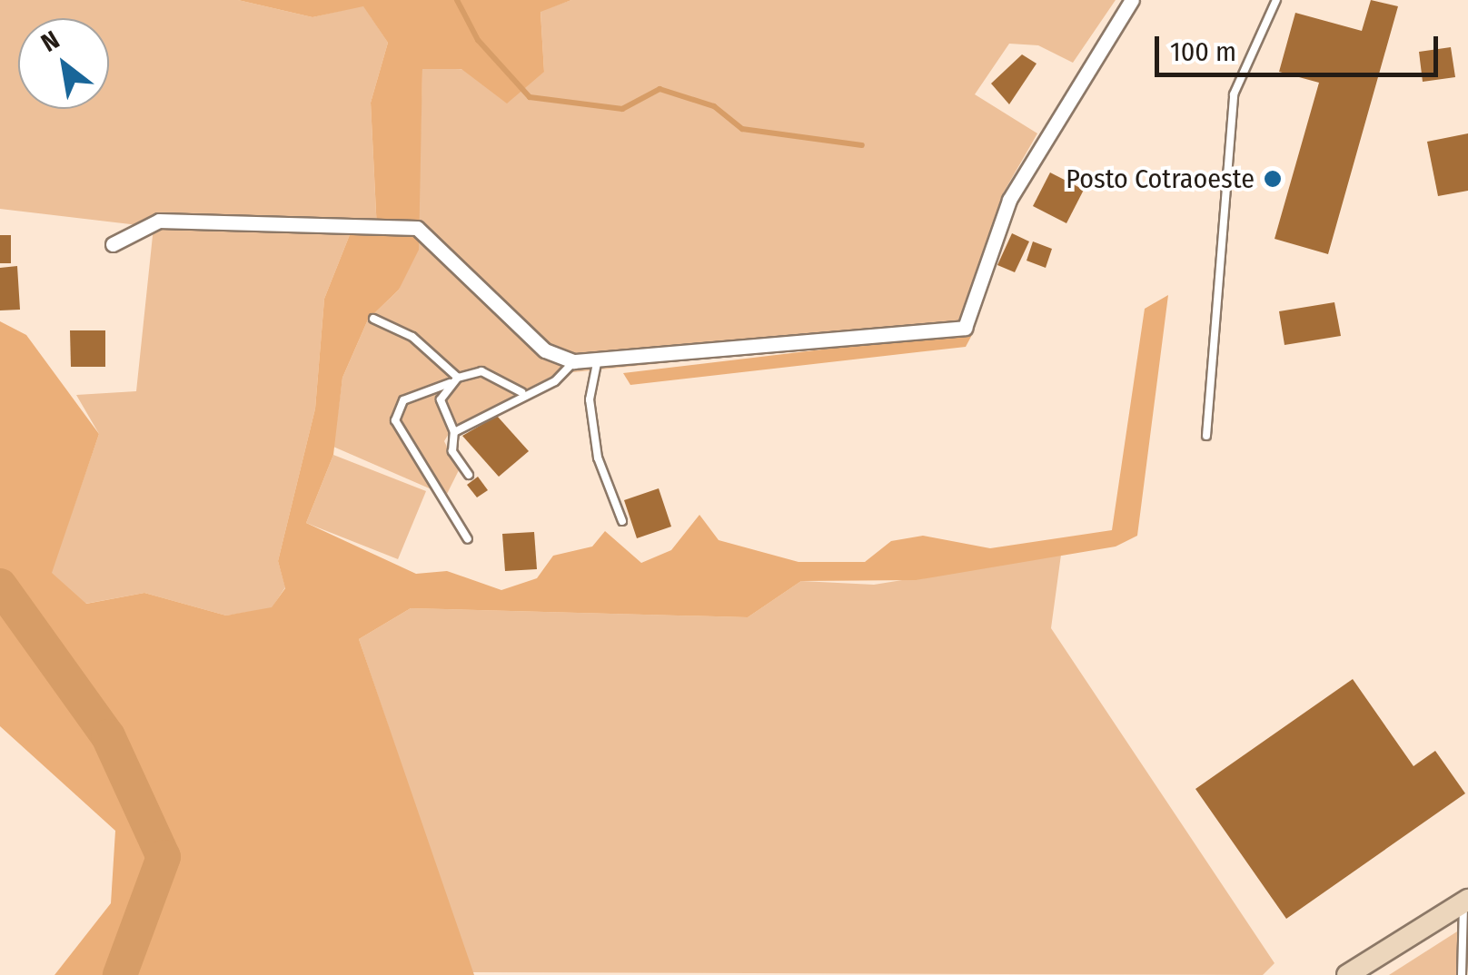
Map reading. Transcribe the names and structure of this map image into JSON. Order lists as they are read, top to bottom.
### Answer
{
  "places": ["Posto Cotraoeste"],
  "scale_bar": "100 m",
  "north": "top left"
}
